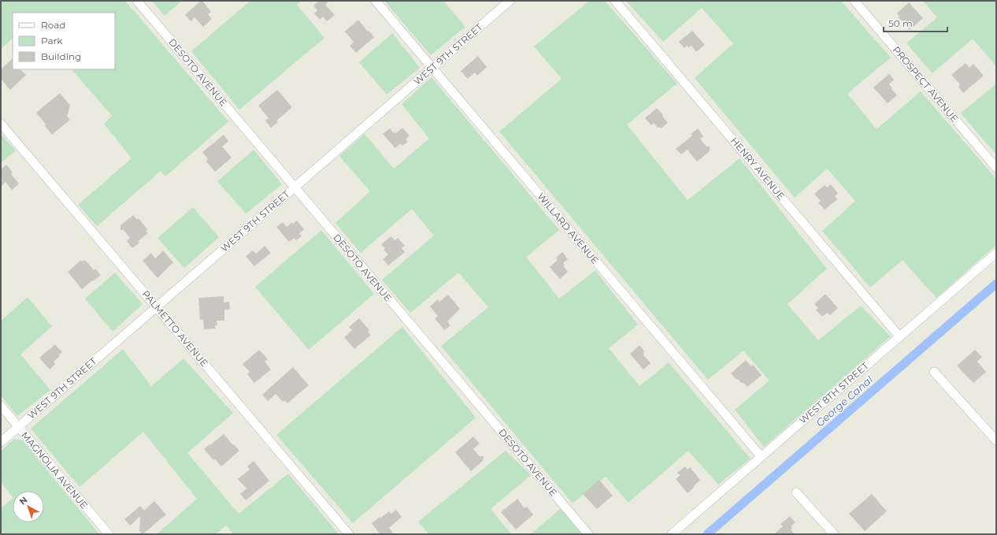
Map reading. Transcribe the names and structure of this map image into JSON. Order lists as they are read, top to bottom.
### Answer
{
  "streets": {
    "street": [
      "WEST 9TH STREET",
      "DESOTO AVENUE",
      "PROSPECT AVENUE",
      "HENRY AVENUE",
      "WILLARD AVENUE",
      "PALMETTO AVENUE",
      "WEST 8TH STREET",
      "MAGNOLIA AVENUE"
    ]
  },
  "crossings": [
    ["WEST 9TH STREET", "DESOTO AVENUE"],
    ["WEST 9TH STREET", "WILLARD AVENUE"],
    ["WEST 9TH STREET", "PALMETTO AVENUE"],
    ["WEST 9TH STREET", "MAGNOLIA AVENUE"],
    ["HENRY AVENUE", "WEST 8TH STREET"],
    ["WILLARD AVENUE", "WEST 8TH STREET"]
  ],
  "water": ["George Canal"],
  "legend": ["Road", "Park", "Building"],
  "scale_bar": "50 m",
  "north": "top left"
}
